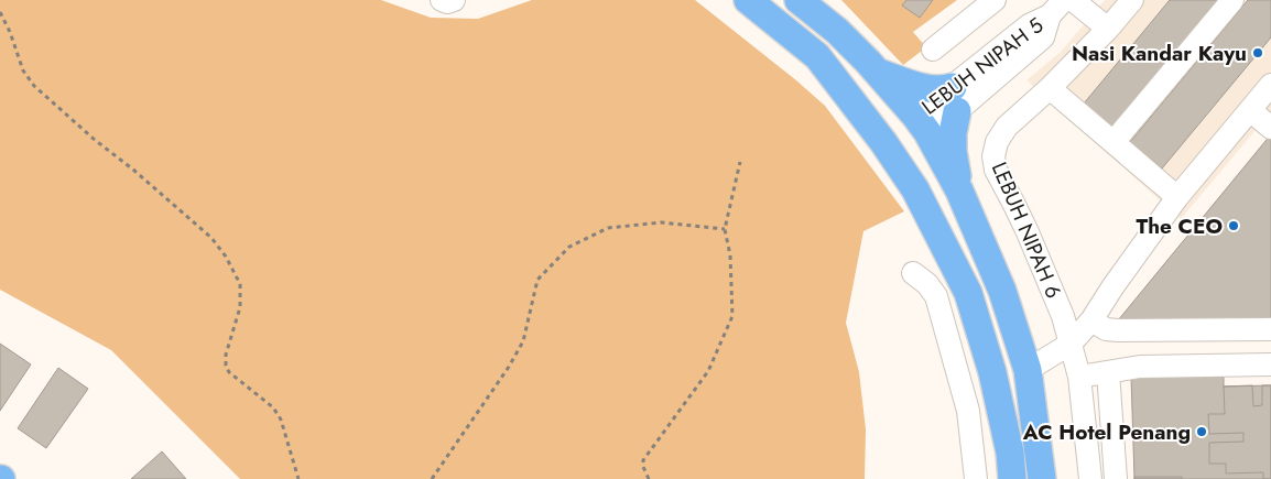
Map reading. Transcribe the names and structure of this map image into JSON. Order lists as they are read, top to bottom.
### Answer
{
  "streets": {
    "street": ["LEBUH NIPAH 5", "LEBUH NIPAH 6"]
  },
  "places": ["Nasi Kandar Kayu", "The CEO", "AC Hotel Penang"]
}
